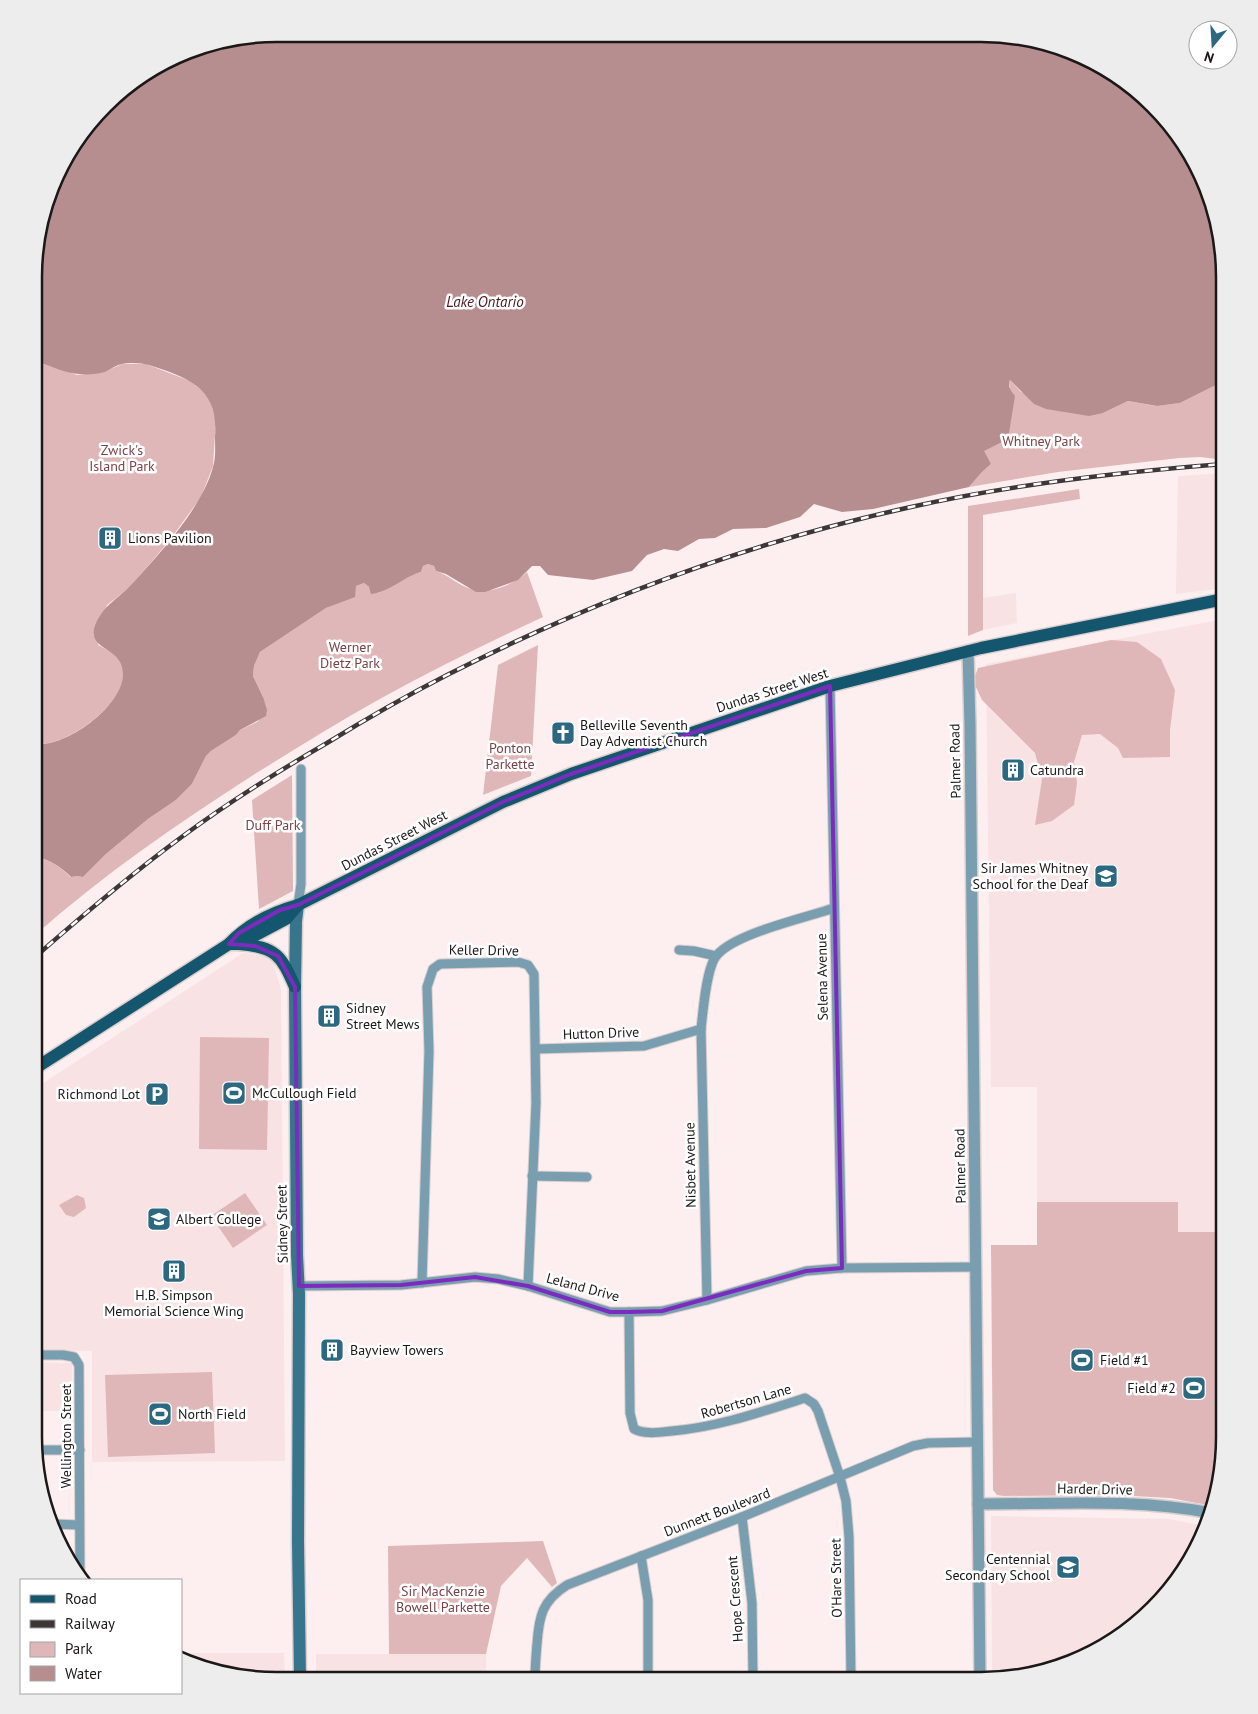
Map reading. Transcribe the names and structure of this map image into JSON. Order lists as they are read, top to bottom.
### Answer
{
  "streets": {
    "main road": ["Dundas Street West", "Sidney Street"],
    "street": [
      "Palmer Road",
      "Keller Drive",
      "Selena Avenue",
      "Hutton Drive",
      "Nisbet Avenue",
      "Leland Drive",
      "Robertson Lane",
      "Wellington Street",
      "Harder Drive",
      "Dunnett Boulevard",
      "O'Hare Street",
      "Hope Crescent"
    ]
  },
  "crossings": [
    ["Dundas Street West", "Palmer Road"],
    ["Dundas Street West", "Selena Avenue"],
    ["Dundas Street West", "Sidney Street"],
    ["Palmer Road", "Leland Drive"],
    ["Palmer Road", "Harder Drive"],
    ["Palmer Road", "Dunnett Boulevard"],
    ["Keller Drive", "Hutton Drive"],
    ["Keller Drive", "Leland Drive"],
    ["Selena Avenue", "Leland Drive"],
    ["Hutton Drive", "Nisbet Avenue"],
    ["Nisbet Avenue", "Leland Drive"],
    ["Sidney Street", "Leland Drive"],
    ["Leland Drive", "Robertson Lane"],
    ["Robertson Lane", "Dunnett Boulevard"],
    ["Robertson Lane", "O'Hare Street"],
    ["Dunnett Boulevard", "O'Hare Street"],
    ["Dunnett Boulevard", "Hope Crescent"]
  ],
  "water": ["Lake Ontario"],
  "parks": [
    "Whitney Park",
    "Zwick's Island Park",
    "Werner Dietz Park",
    "Ponton Parkette",
    "Duff Park",
    "Sir MacKenzie Bowell Parkette"
  ],
  "places": {
    "building": [
      "Lions Pavilion",
      "Catundra",
      "Sidney Street Mews",
      "H.B. Simpson Memorial Science Wing",
      "Bayview Towers"
    ],
    "church": ["Belleville Seventh Day Adventist Church"],
    "school or university": ["Sir James Whitney School for the Deaf", "Albert College", "Centennial Secondary School"],
    "sports": [
      "McCullough Field",
      "Field #1",
      "Field #2",
      "North Field"
    ],
    "parking": ["Richmond Lot"]
  },
  "legend": [
    "Road",
    "Railway",
    "Park",
    "Water"
  ],
  "north": "bottom"
}
